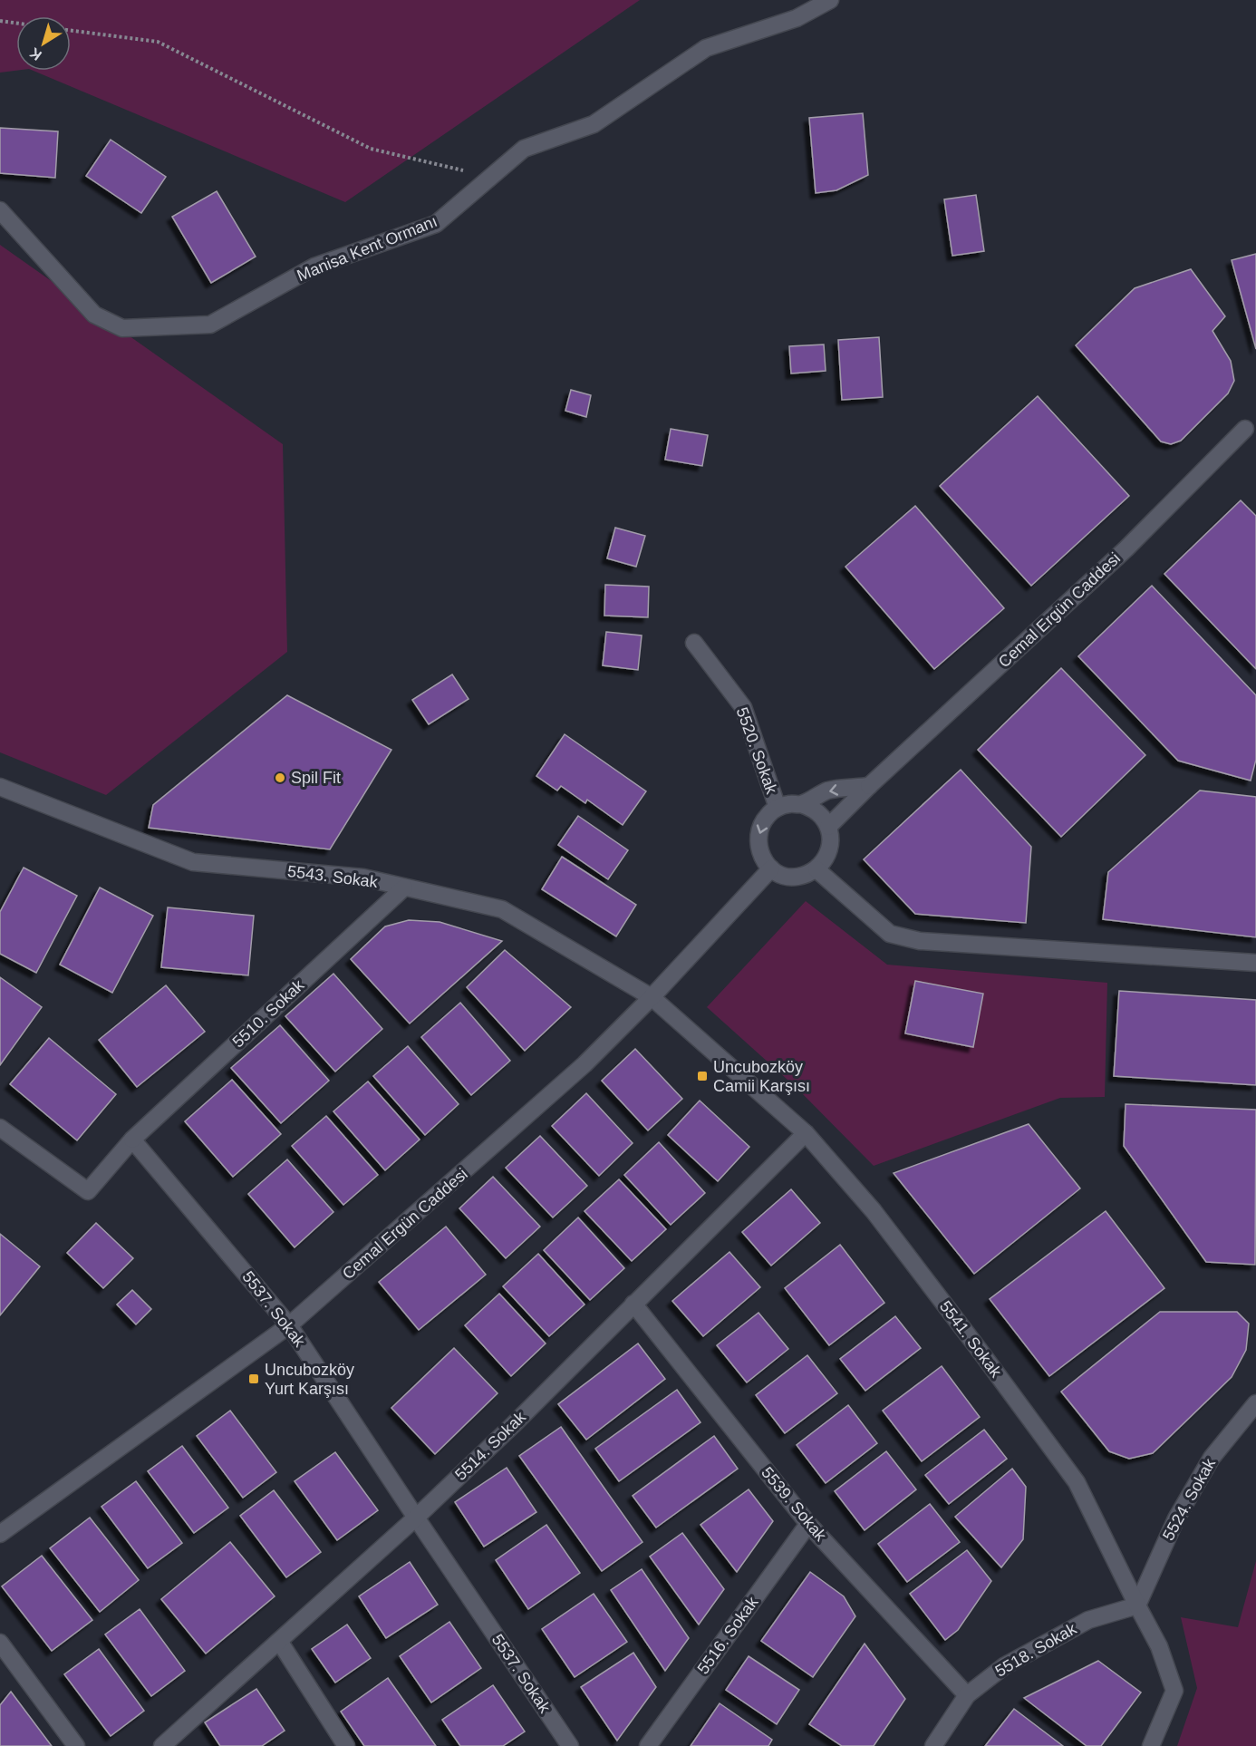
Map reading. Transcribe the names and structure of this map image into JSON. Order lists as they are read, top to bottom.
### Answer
{
  "streets": {
    "street": [
      "Manisa Kent Ormanı",
      "Cemal Ergün Caddesi",
      "5520. Sokak",
      "5543. Sokak",
      "5510. Sokak",
      "5537. Sokak",
      "5541. Sokak",
      "5514. Sokak",
      "5524. Sokak",
      "5539. Sokak",
      "5516. Sokak",
      "5518. Sokak"
    ]
  },
  "crossings": [
    ["Cemal Ergün Caddesi", "5520. Sokak"],
    ["Cemal Ergün Caddesi", "5543. Sokak"],
    ["Cemal Ergün Caddesi", "5537. Sokak"],
    ["Cemal Ergün Caddesi", "5541. Sokak"],
    ["5543. Sokak", "5510. Sokak"],
    ["5543. Sokak", "5541. Sokak"],
    ["5510. Sokak", "5537. Sokak"],
    ["5537. Sokak", "5514. Sokak"],
    ["5541. Sokak", "5514. Sokak"],
    ["5541. Sokak", "5524. Sokak"],
    ["5541. Sokak", "5518. Sokak"],
    ["5514. Sokak", "5539. Sokak"],
    ["5524. Sokak", "5518. Sokak"],
    ["5539. Sokak", "5516. Sokak"],
    ["5539. Sokak", "5518. Sokak"]
  ],
  "places": {
    "other": ["Spil Fit"],
    "transit": ["Uncubozköy Camii Karşısı", "Uncubozköy Yurt Karşısı"]
  },
  "north": "bottom left"
}
